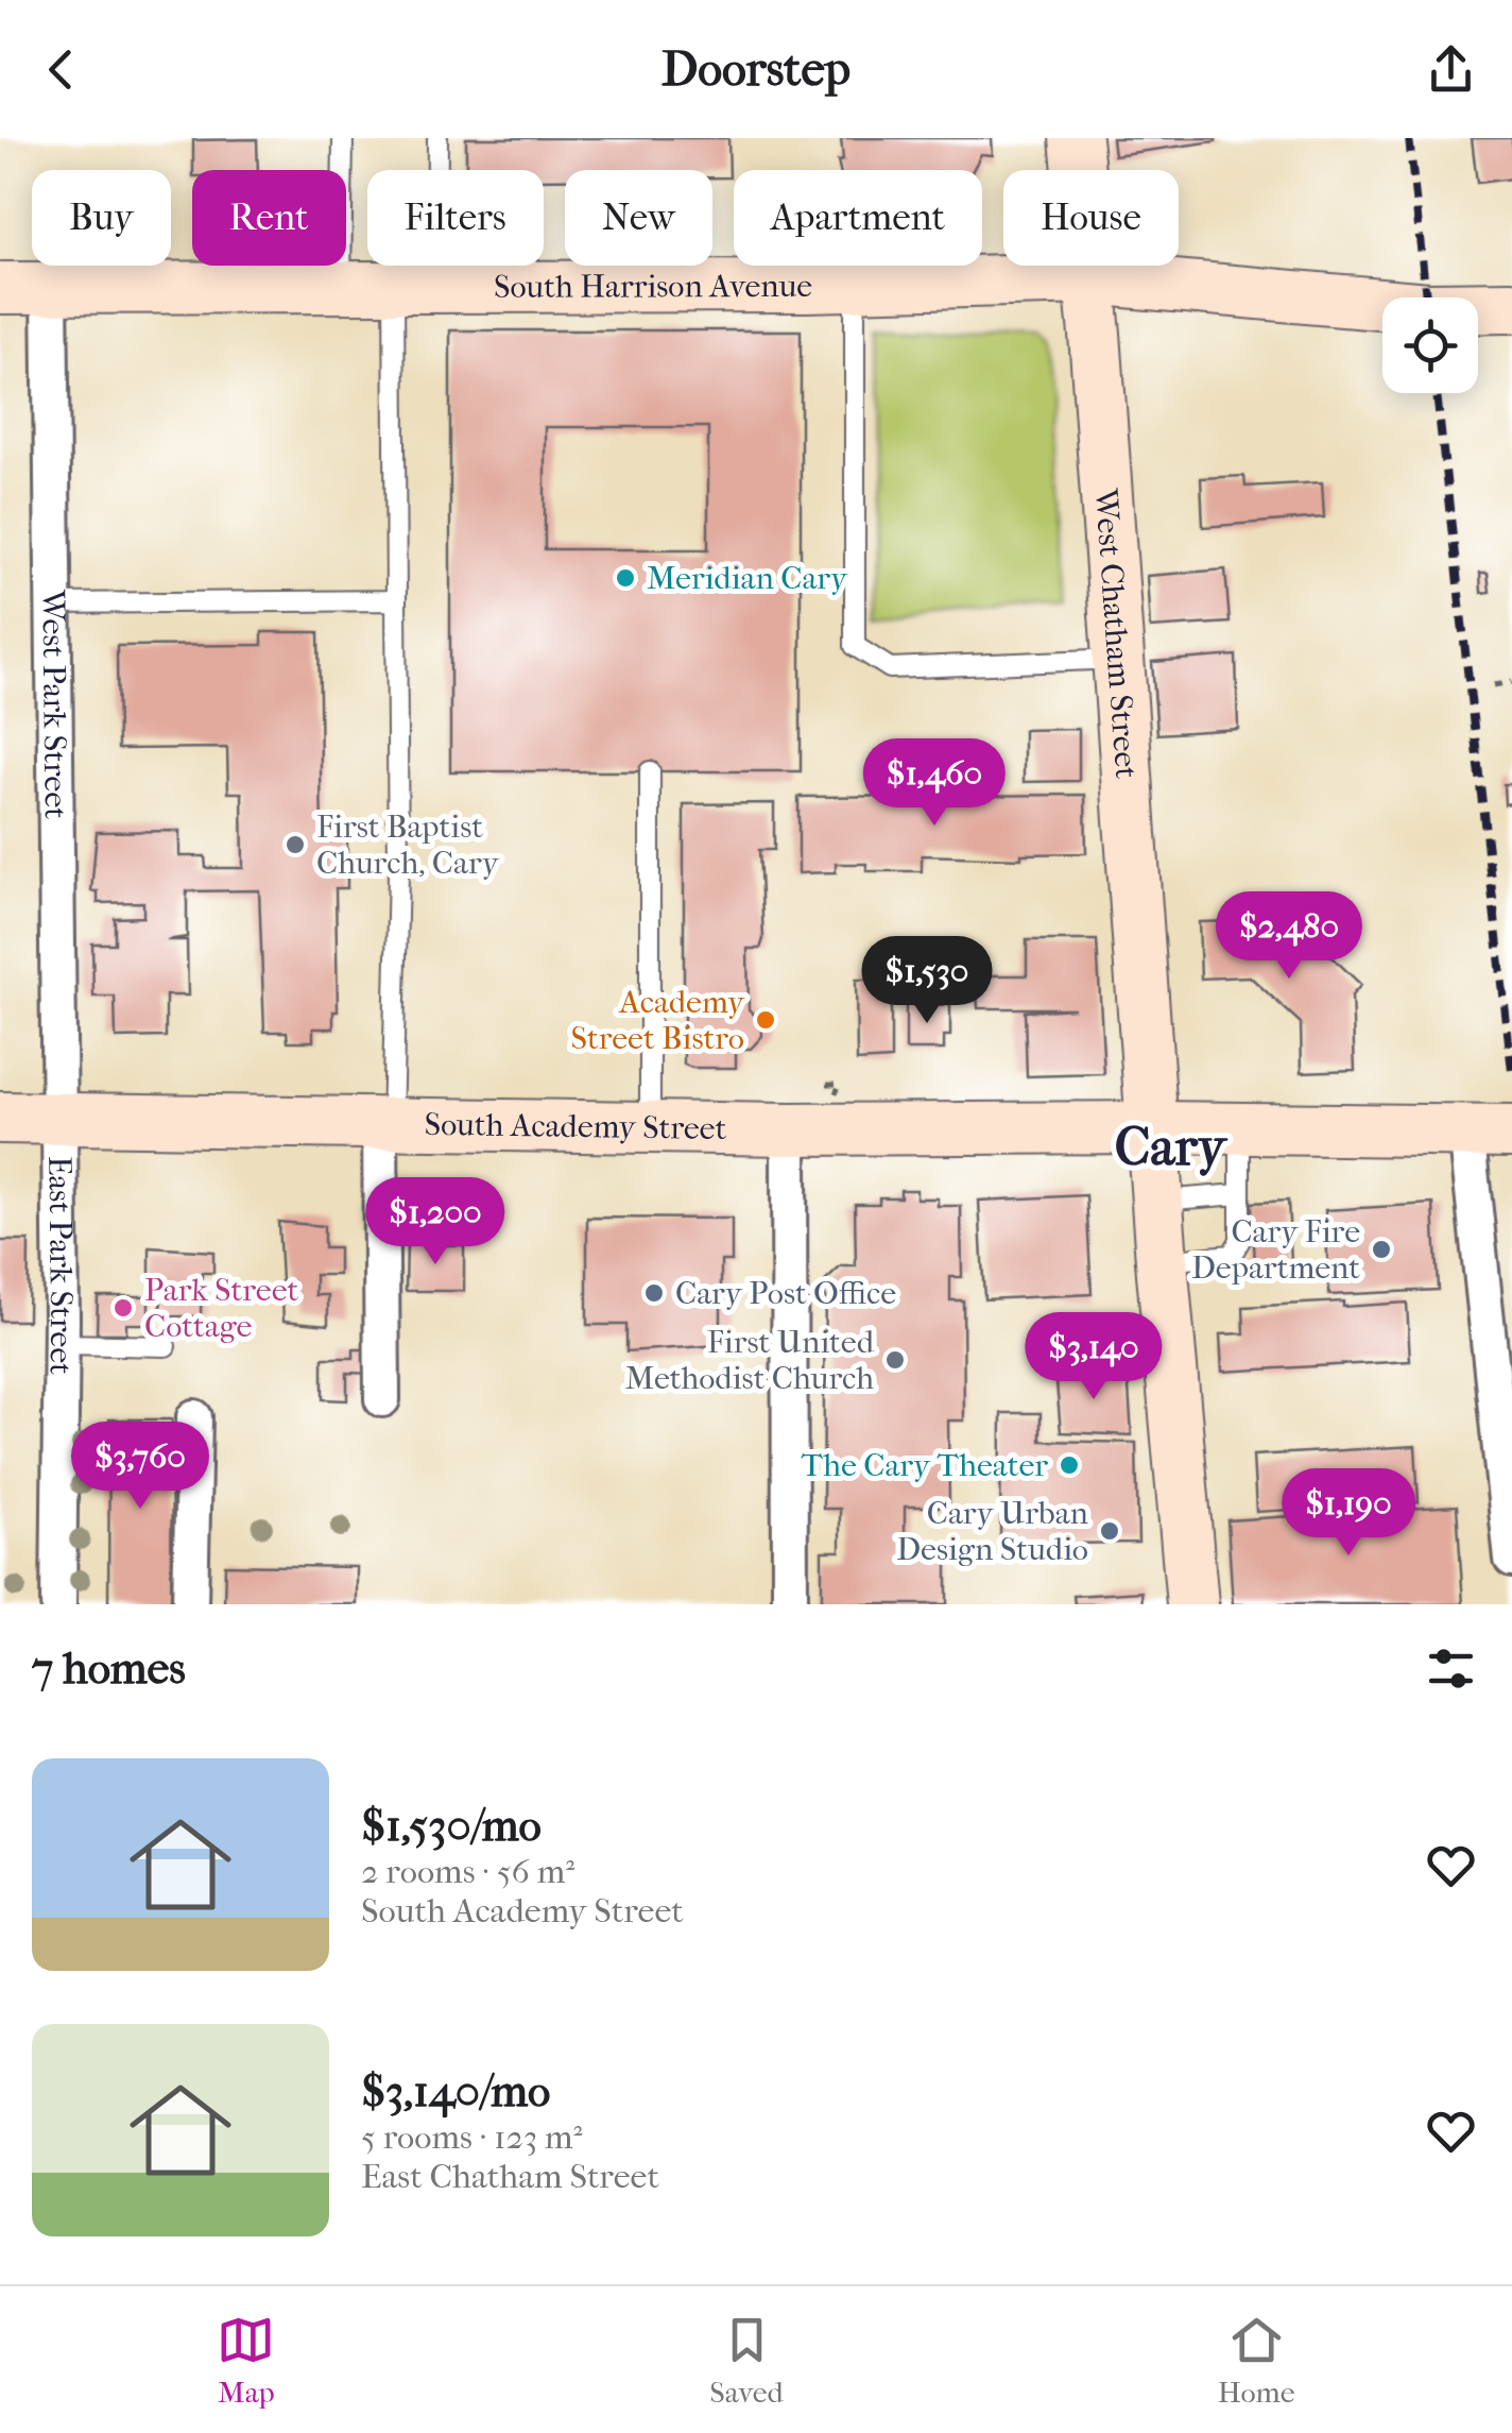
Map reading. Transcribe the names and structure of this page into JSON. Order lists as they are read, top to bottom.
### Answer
{
  "streets": {
    "main road": ["South Harrison Avenue", "West Chatham Street", "South Academy Street"],
    "street": ["West Park Street", "East Park Street"]
  },
  "crossings": [
    ["South Harrison Avenue", "West Chatham Street"],
    ["South Harrison Avenue", "West Park Street"],
    ["West Chatham Street", "South Academy Street"],
    ["West Park Street", "South Academy Street"],
    ["West Park Street", "East Park Street"],
    ["South Academy Street", "East Park Street"]
  ],
  "districts": ["Cary"],
  "places": [
    "Meridian Cary",
    "First Baptist Church, Cary",
    "Academy Street Bistro",
    "Cary Fire Department",
    "Cary Post Office",
    "Park Street Cottage",
    "First United Methodist Church",
    "The Cary Theater",
    "Cary Urban Design Studio"
  ],
  "page": {
    "header": "Doorstep",
    "chip": [
      "Buy",
      "Rent",
      "Filters",
      "New",
      "Apartment",
      "House"
    ],
    "price": [
      "$1,460",
      "$2,480",
      "$1,530",
      "$1,200",
      "$3,140",
      "$3,760",
      "$1,190"
    ],
    "heading": "7 homes",
    "list": [
      {
        "name": "$1,530/mo",
        "note": "2 rooms · 56 m² · South Academy Street"
      },
      {
        "name": "$3,140/mo",
        "note": "5 rooms · 123 m² · East Chatham Street"
      }
    ],
    "tabs": ["Map", "Saved", "Home"]
  }
}
